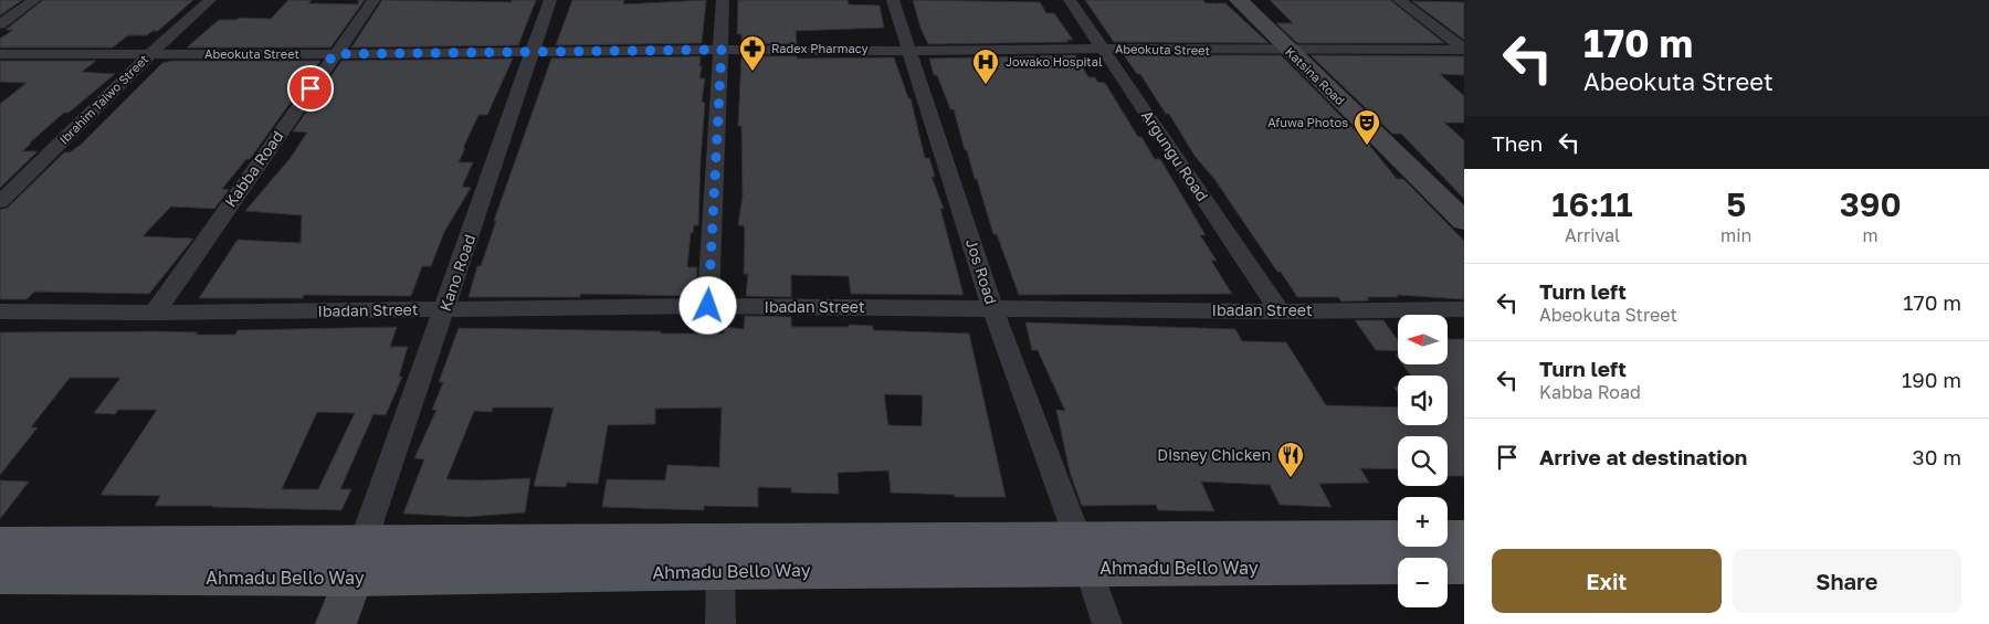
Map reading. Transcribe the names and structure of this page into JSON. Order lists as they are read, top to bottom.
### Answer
{
  "streets": {
    "main road": ["Ahmadu Bello Way"],
    "street": [
      "Abeokuta Street",
      "Katsina Road",
      "Ibrahim Taiwo Street",
      "Argungu Road",
      "Kabba Road",
      "Jos Road",
      "Kano Road",
      "Ibadan Street"
    ]
  },
  "crossings": [
    ["Abeokuta Street", "Katsina Road"],
    ["Abeokuta Street", "Ibrahim Taiwo Street"],
    ["Abeokuta Street", "Argungu Road"],
    ["Abeokuta Street", "Kabba Road"],
    ["Abeokuta Street", "Jos Road"],
    ["Abeokuta Street", "Kano Road"],
    ["Argungu Road", "Ibadan Street"],
    ["Kabba Road", "Ibadan Street"],
    ["Jos Road", "Ibadan Street"],
    ["Jos Road", "Ahmadu Bello Way"],
    ["Kano Road", "Ibadan Street"],
    ["Kano Road", "Ahmadu Bello Way"]
  ],
  "places": {
    "pharmacy": ["Radex Pharmacy"],
    "hospital": ["Jowako Hospital"],
    "theatre": ["Afuwa Photos"],
    "restaurant": ["Disney Chicken"]
  },
  "north": "left",
  "page": {
    "turn": ["170 m", "Abeokuta Street"],
    "then": "Then",
    "eta": [
      "16:11",
      "Arrival",
      "5",
      "min",
      "390",
      "m"
    ],
    "list": [
      {
        "name": "Turn left",
        "note": "Abeokuta Street",
        "value": "170 m"
      },
      {
        "name": "Turn left",
        "note": "Kabba Road",
        "value": "190 m"
      },
      {
        "name": "Arrive at destination",
        "value": "30 m"
      }
    ],
    "map_buttons": ["+", "−"],
    "buttons": ["Exit", "Share"]
  }
}
